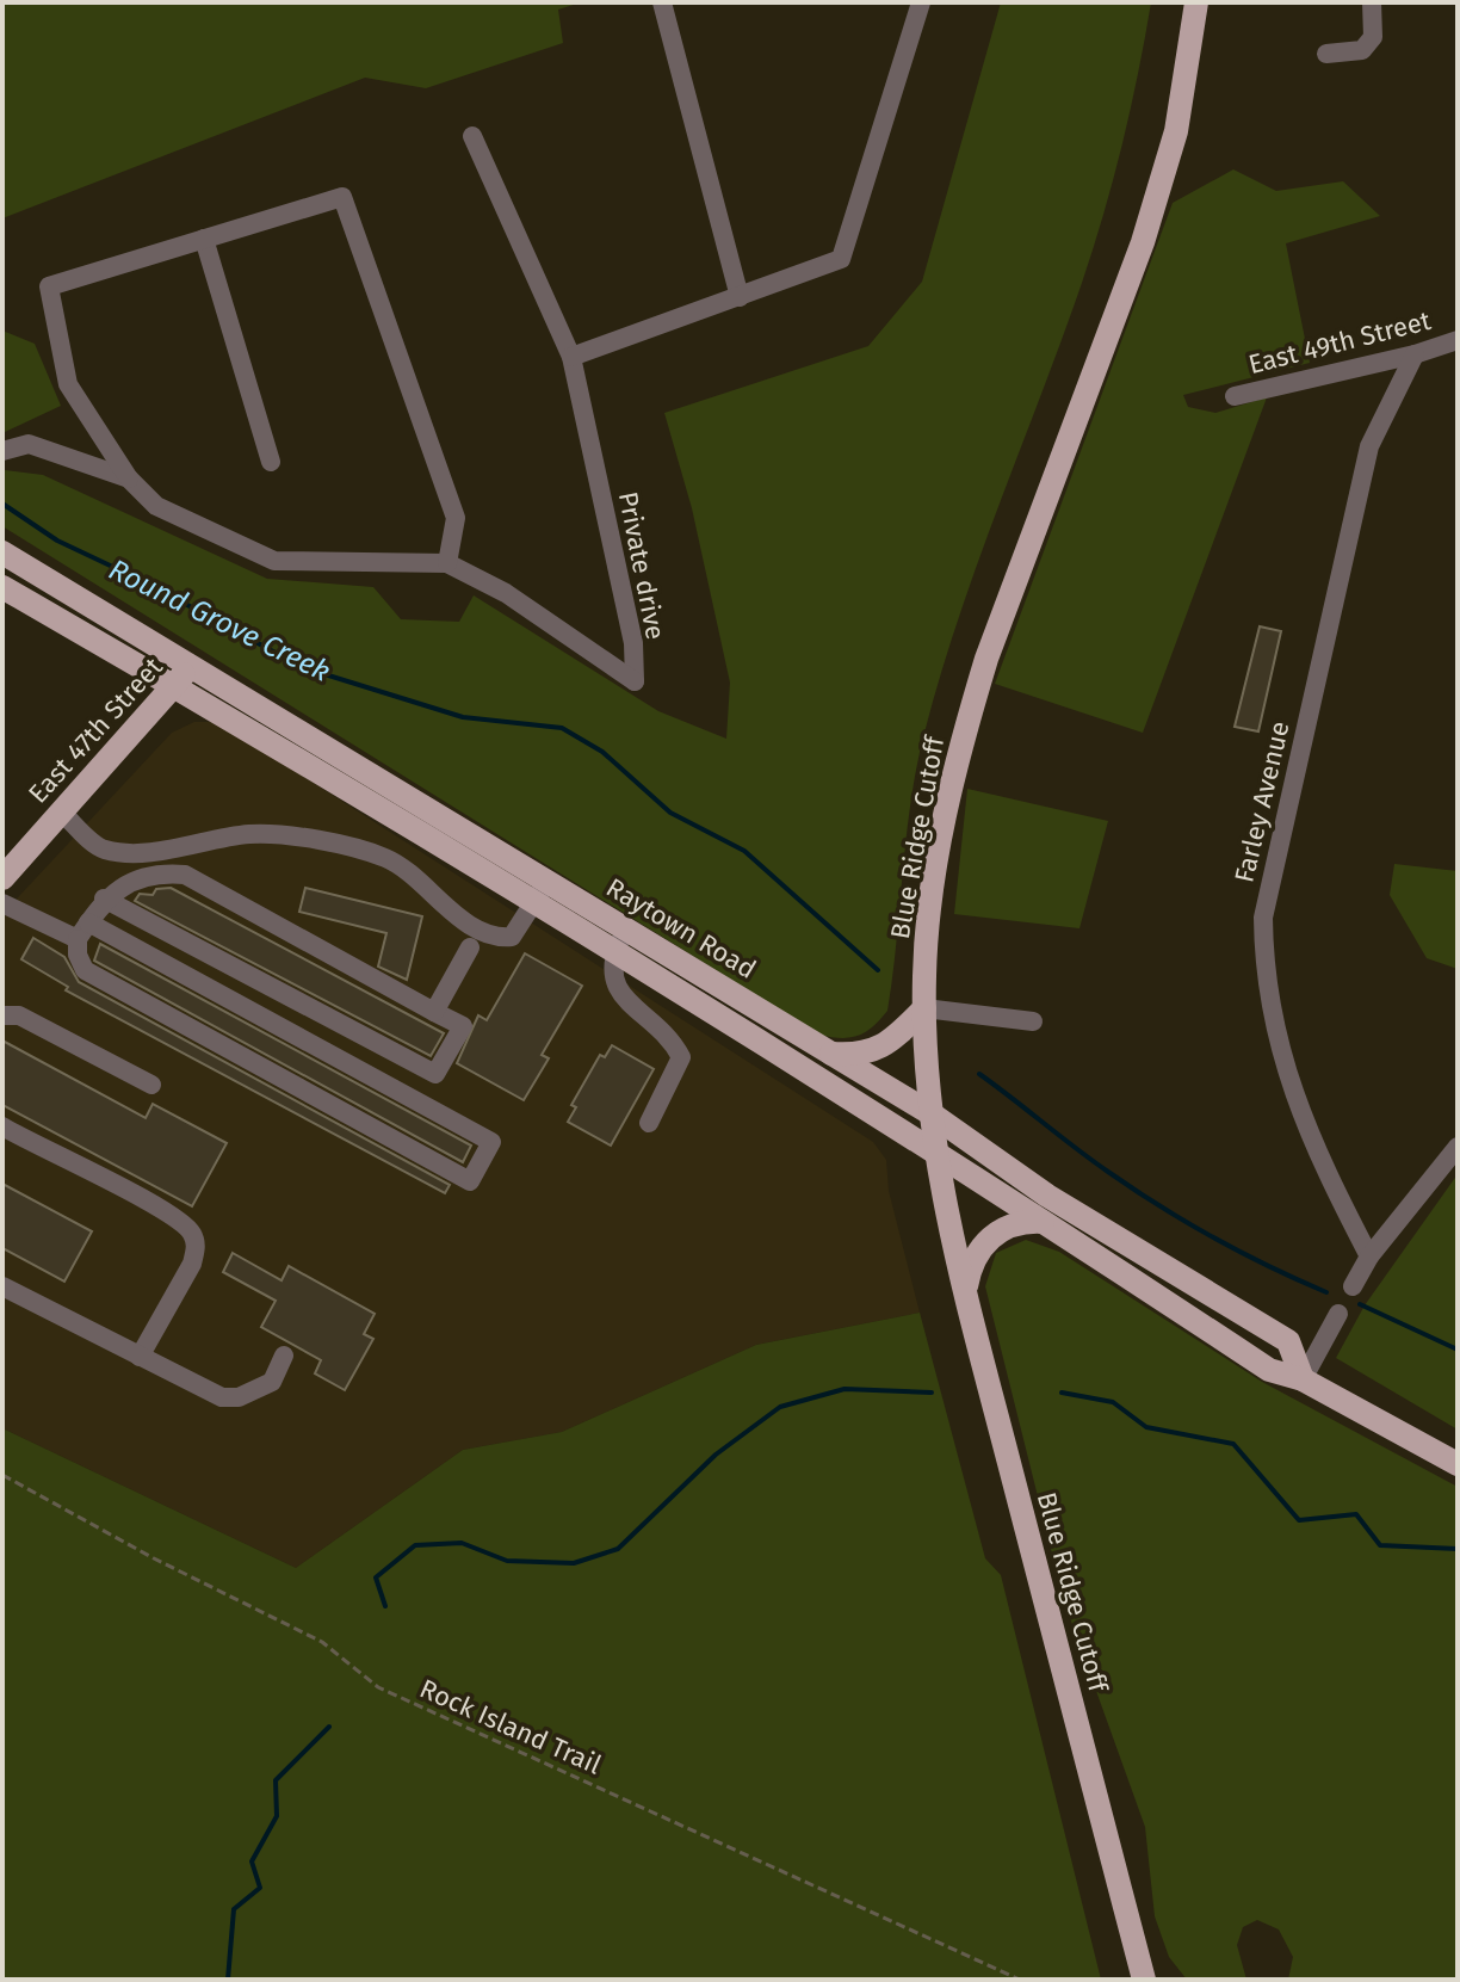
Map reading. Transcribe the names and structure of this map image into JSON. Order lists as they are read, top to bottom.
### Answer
{
  "streets": {
    "main road": ["East 47th Street", "Blue Ridge Cutoff", "Raytown Road"],
    "street": ["East 49th Street", "Private drive", "Farley Avenue"],
    "path": ["Rock Island Trail"]
  },
  "crossings": [
    ["East 49th Street", "Farley Avenue"],
    ["East 47th Street", "Raytown Road"],
    ["Blue Ridge Cutoff", "Raytown Road"]
  ],
  "water": ["Round Grove Creek"]
}
